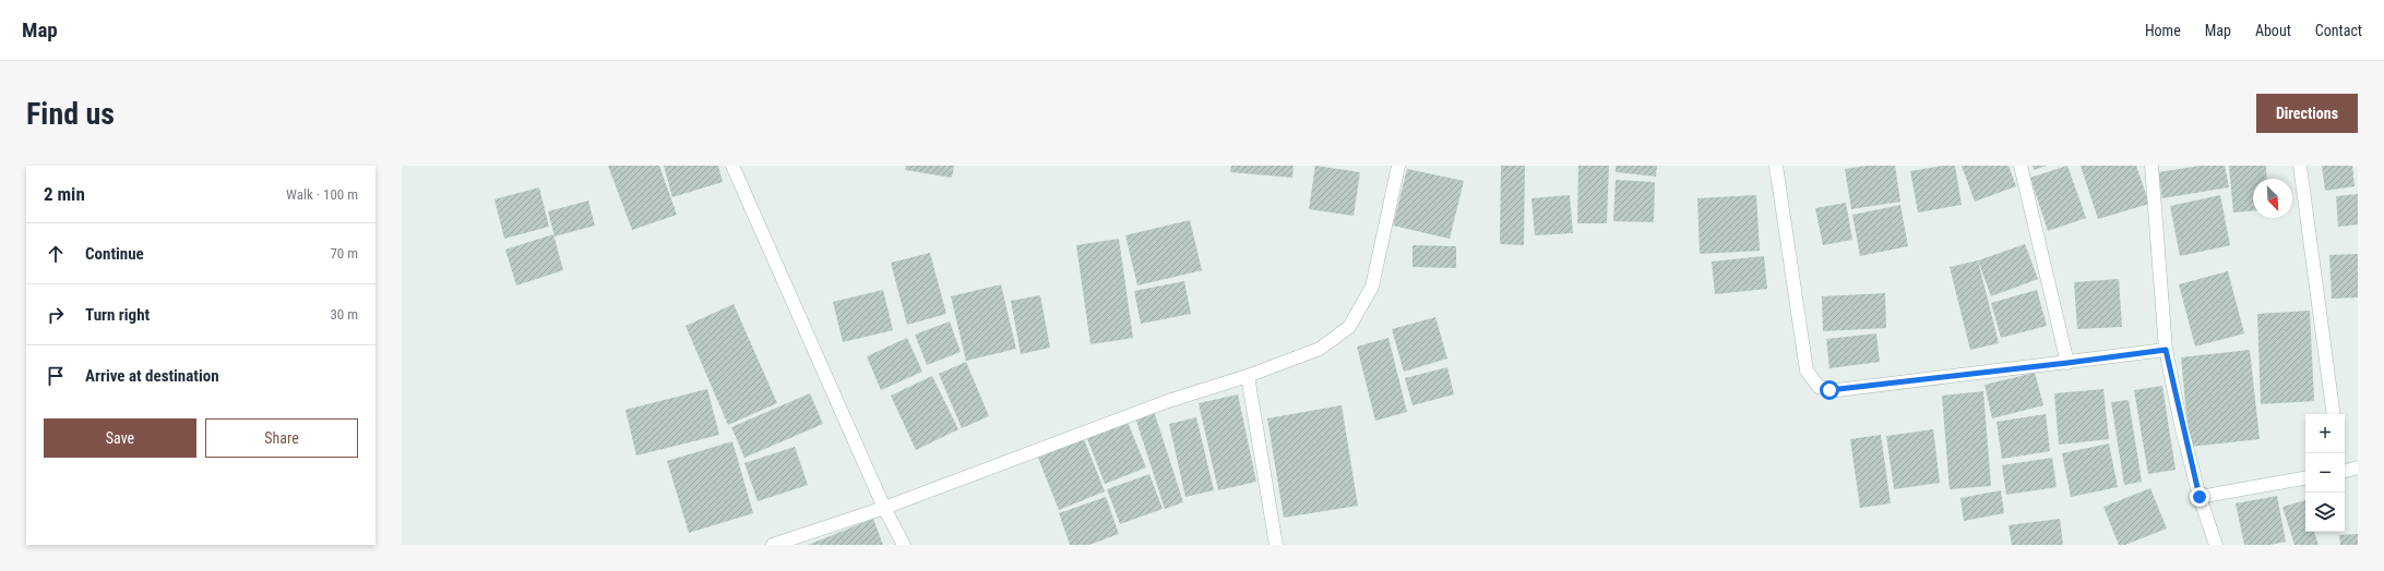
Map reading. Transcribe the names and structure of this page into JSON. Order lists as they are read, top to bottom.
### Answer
{
  "north": "bottom right",
  "page": {
    "header": "Map",
    "nav": [
      "Home",
      "Map",
      "About",
      "Contact"
    ],
    "buttons": [
      "Directions",
      ["Save", "Share"]
    ],
    "title": "Find us",
    "heading": ["2 min", "Walk · 100 m"],
    "list": [
      ["Continue", "70 m"],
      ["Turn right", "30 m"],
      "Arrive at destination"
    ],
    "map_buttons": ["+", "−"]
  }
}
